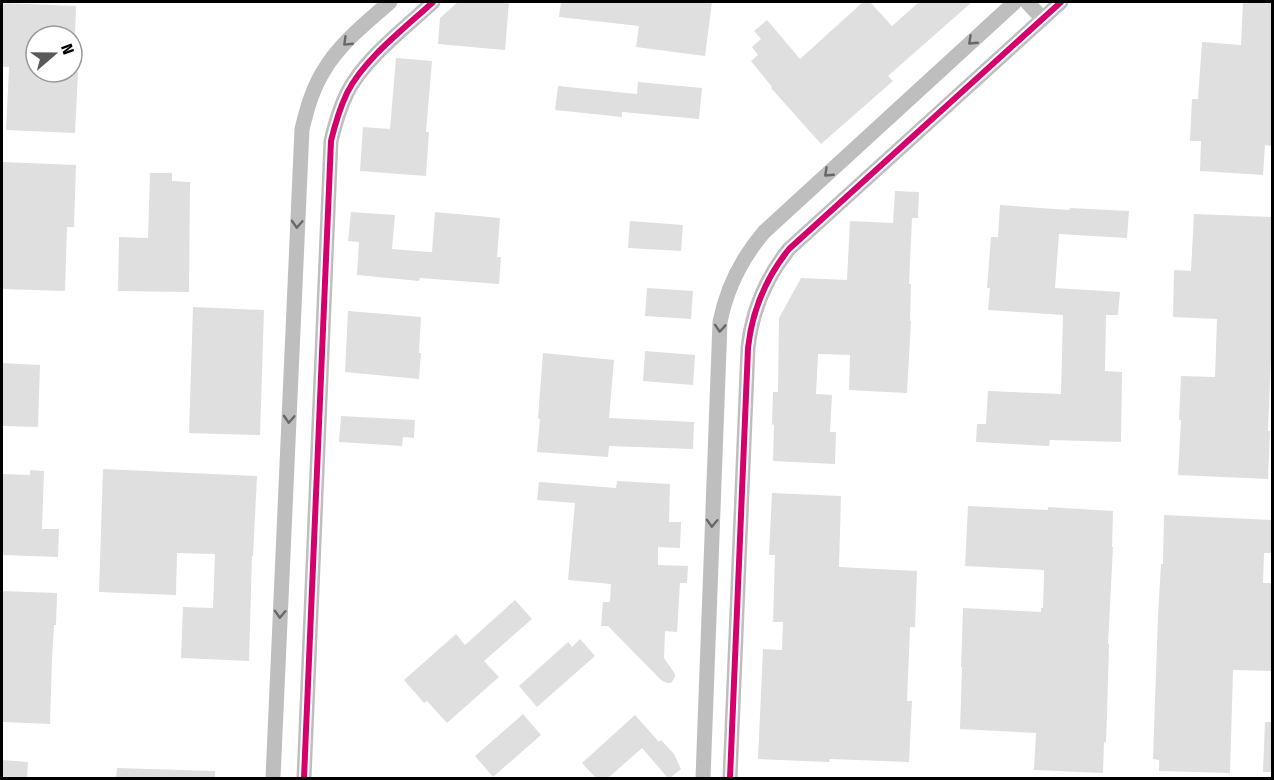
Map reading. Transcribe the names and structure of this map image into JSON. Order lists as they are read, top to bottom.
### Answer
{
  "north": "right"
}
